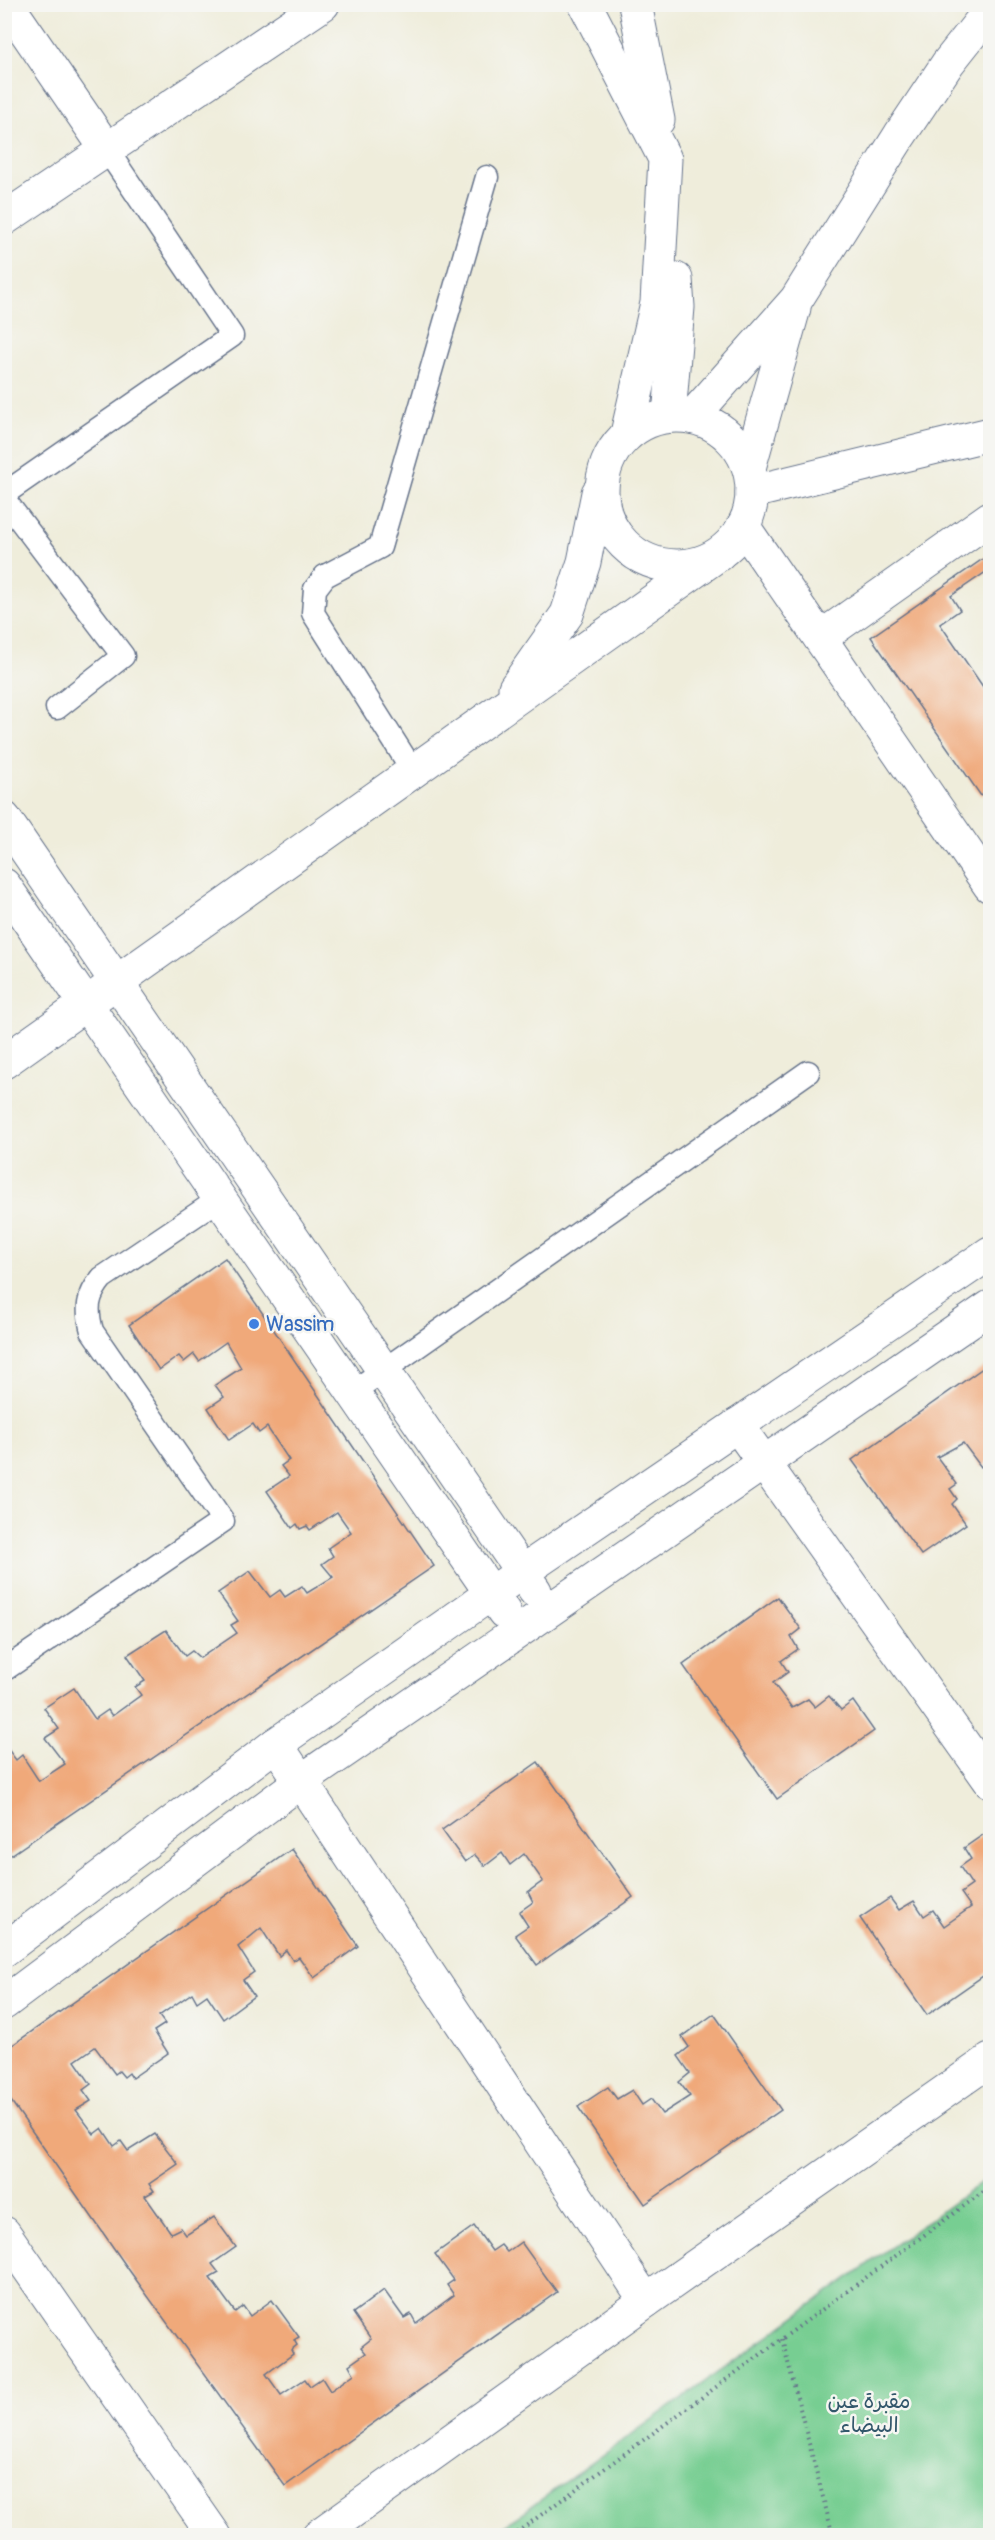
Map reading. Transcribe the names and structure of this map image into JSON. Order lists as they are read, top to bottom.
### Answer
{
  "parks": ["مقبرة عين البيضاء"],
  "places": ["Wassim"]
}
